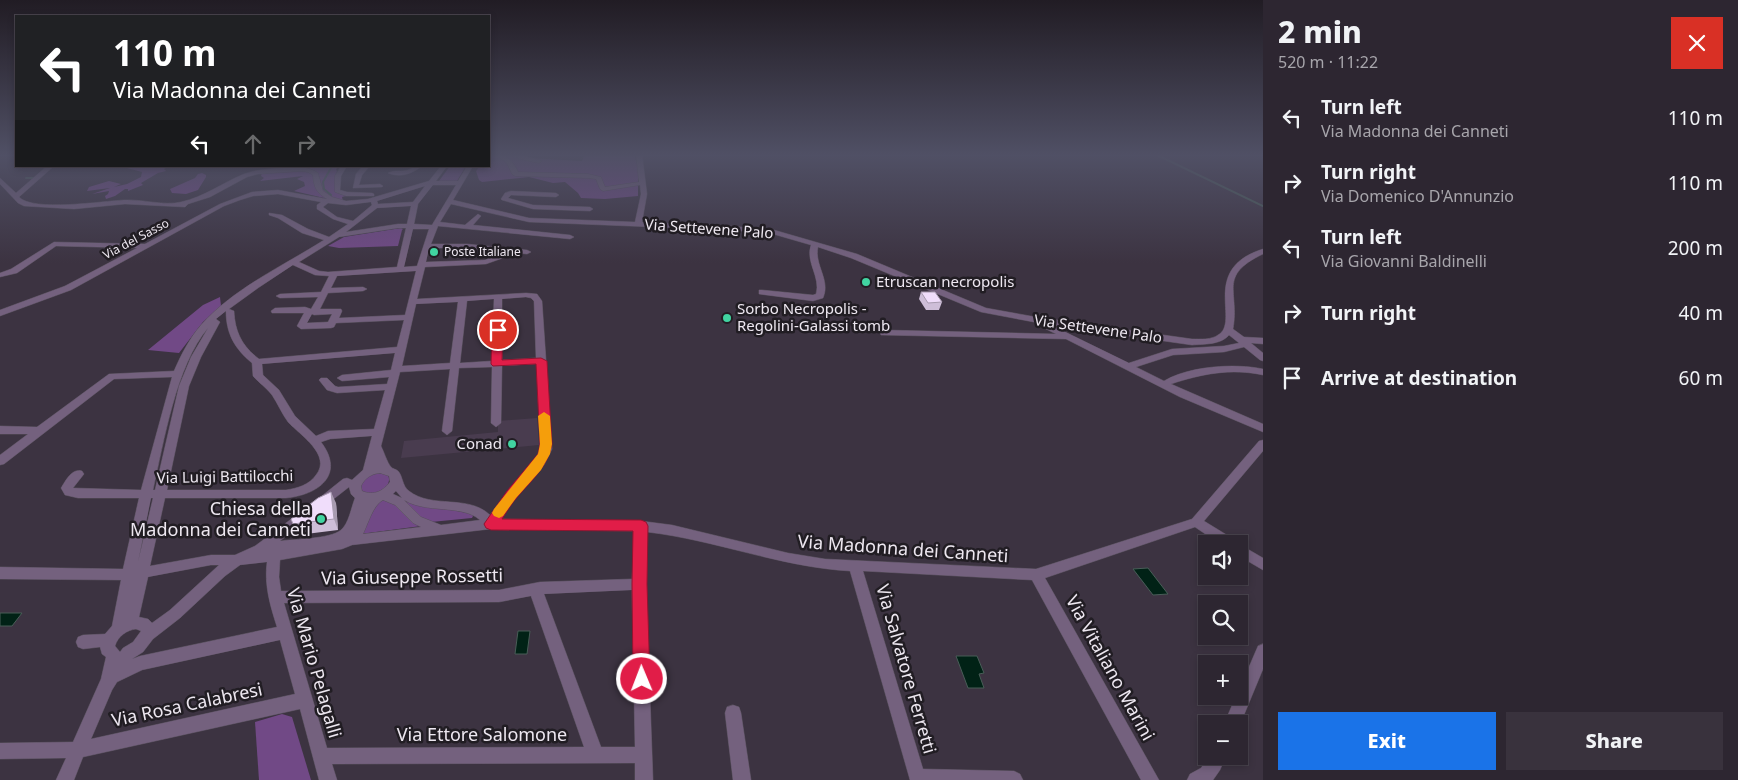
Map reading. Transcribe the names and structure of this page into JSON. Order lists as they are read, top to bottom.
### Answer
{
  "streets": {
    "street": [
      "Via Settevene Palo",
      "Via del Sasso",
      "Via Luigi Battilocchi",
      "Via Madonna dei Canneti",
      "Via Giuseppe Rossetti",
      "Via Mario Pelagalli",
      "Via Vitaliano Marini",
      "Via Salvatore Ferretti",
      "Via Rosa Calabresi",
      "Via Ettore Salomone"
    ]
  },
  "crossings": [
    ["Via Madonna dei Canneti", "Via Vitaliano Marini"],
    ["Via Madonna dei Canneti", "Via Salvatore Ferretti"],
    ["Via Giuseppe Rossetti", "Via Mario Pelagalli"],
    ["Via Mario Pelagalli", "Via Rosa Calabresi"],
    ["Via Mario Pelagalli", "Via Ettore Salomone"]
  ],
  "places": [
    "Poste Italiane",
    "Etruscan necropolis",
    "Sorbo Necropolis - Regolini-Galassi tomb",
    "Conad",
    "Chiesa della Madonna dei Canneti"
  ],
  "page": {
    "heading": ["2 min", "520 m · 11:22"],
    "turn": ["110 m", "Via Madonna dei Canneti"],
    "list": [
      {
        "name": "Turn left",
        "note": "Via Madonna dei Canneti",
        "value": "110 m"
      },
      {
        "name": "Turn right",
        "note": "Via Domenico D'Annunzio",
        "value": "110 m"
      },
      {
        "name": "Turn left",
        "note": "Via Giovanni Baldinelli",
        "value": "200 m"
      },
      {
        "name": "Turn right",
        "value": "40 m"
      },
      {
        "name": "Arrive at destination",
        "value": "60 m"
      }
    ],
    "map_buttons": ["+", "−"],
    "buttons": ["Exit", "Share"]
  }
}
